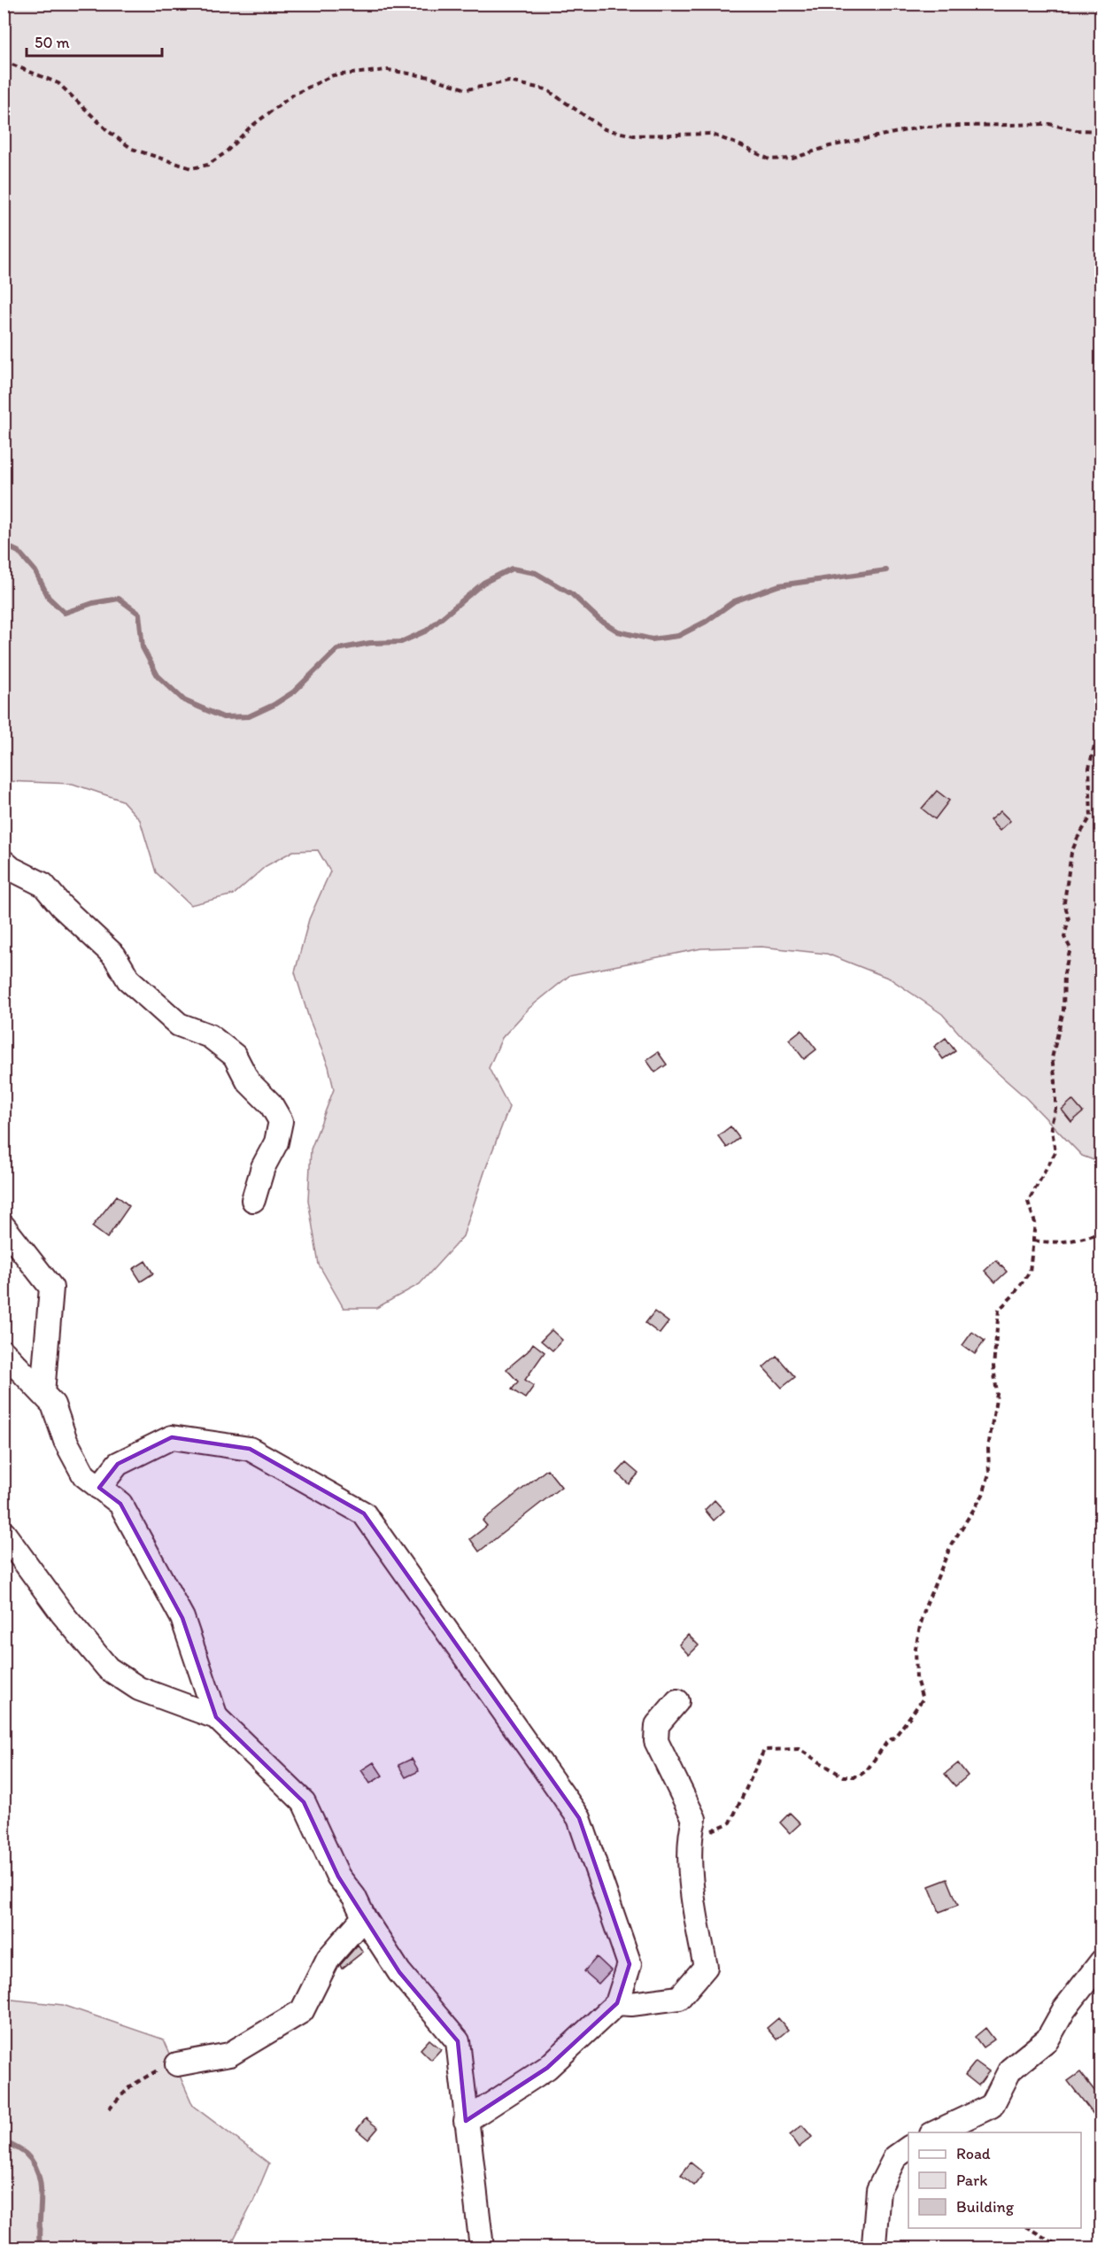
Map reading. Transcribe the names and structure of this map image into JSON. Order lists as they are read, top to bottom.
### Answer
{
  "legend": ["Road", "Park", "Building"],
  "scale_bar": "50 m"
}
